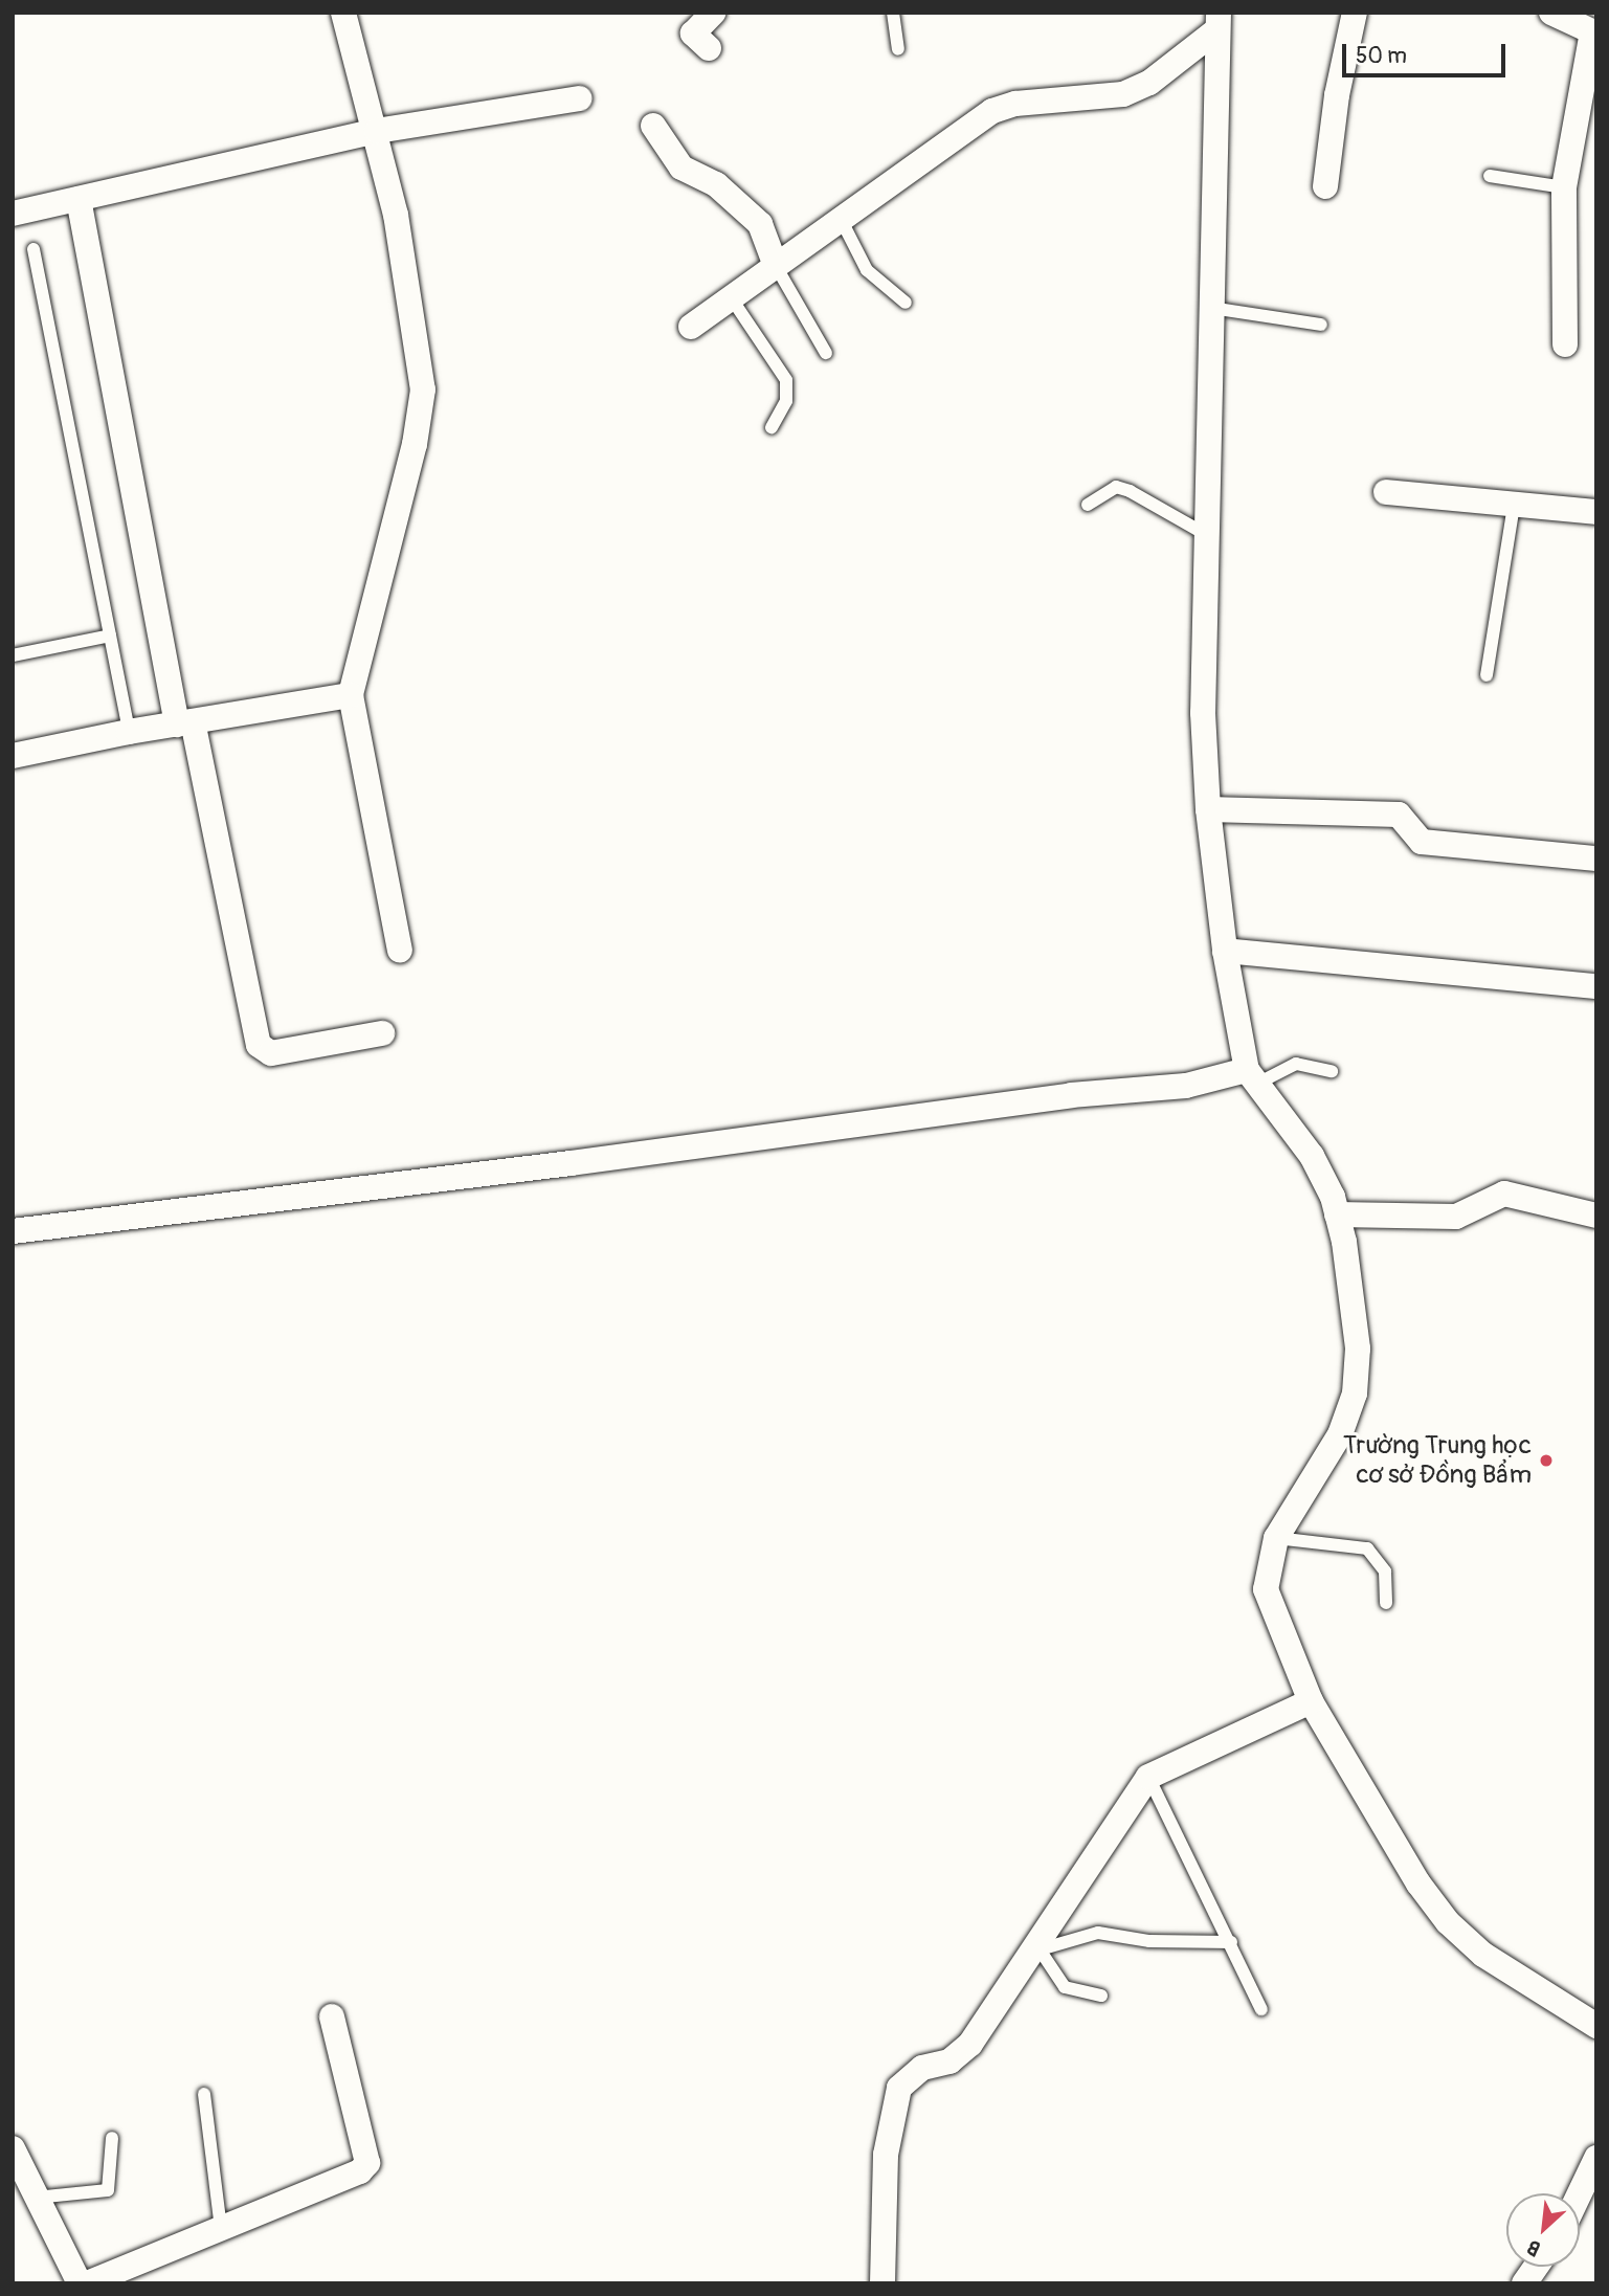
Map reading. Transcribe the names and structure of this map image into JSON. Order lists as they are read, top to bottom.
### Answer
{
  "places": ["Trường Trung học cơ sở Đồng Bẩm"],
  "scale_bar": "50 m",
  "north": "bottom left"
}
